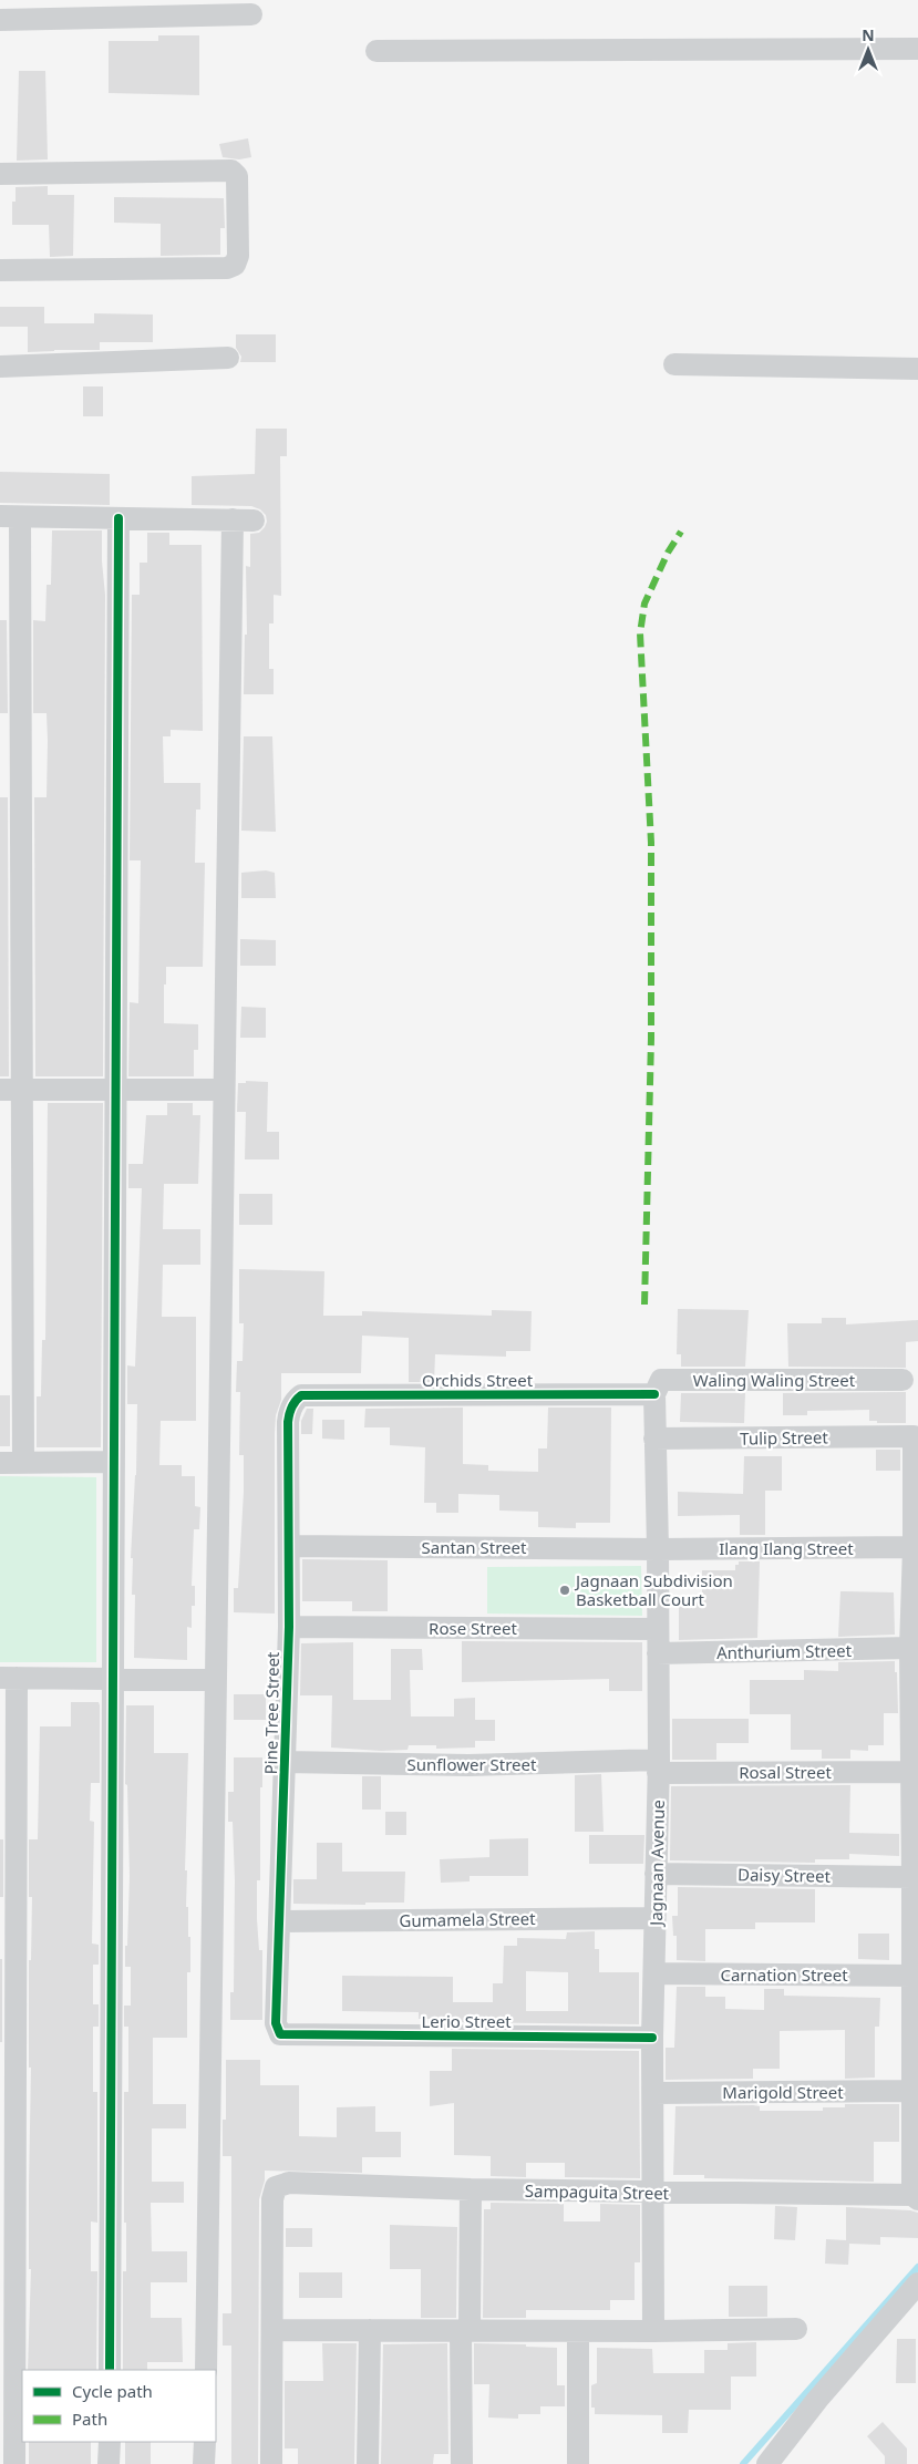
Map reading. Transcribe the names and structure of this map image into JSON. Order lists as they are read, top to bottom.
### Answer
{
  "streets": {
    "street": [
      "Orchids Street",
      "Waling Waling Street",
      "Tulip Street",
      "Santan Street",
      "Ilang Ilang Street",
      "Rose Street",
      "Anthurium Street",
      "Pine Tree Street",
      "Sunflower Street",
      "Rosal Street",
      "Jagnaan Avenue",
      "Daisy Street",
      "Gumamela Street",
      "Carnation Street",
      "Lerio Street",
      "Marigold Street",
      "Sampaguita Street"
    ]
  },
  "crossings": [
    ["Orchids Street", "Waling Waling Street"],
    ["Orchids Street", "Pine Tree Street"],
    ["Orchids Street", "Jagnaan Avenue"],
    ["Waling Waling Street", "Jagnaan Avenue"],
    ["Tulip Street", "Ilang Ilang Street"],
    ["Tulip Street", "Jagnaan Avenue"],
    ["Santan Street", "Ilang Ilang Street"],
    ["Santan Street", "Pine Tree Street"],
    ["Santan Street", "Jagnaan Avenue"],
    ["Ilang Ilang Street", "Jagnaan Avenue"],
    ["Rose Street", "Pine Tree Street"],
    ["Rose Street", "Jagnaan Avenue"],
    ["Anthurium Street", "Jagnaan Avenue"],
    ["Pine Tree Street", "Sunflower Street"],
    ["Pine Tree Street", "Gumamela Street"],
    ["Pine Tree Street", "Lerio Street"],
    ["Sunflower Street", "Rosal Street"],
    ["Sunflower Street", "Jagnaan Avenue"],
    ["Rosal Street", "Jagnaan Avenue"],
    ["Jagnaan Avenue", "Daisy Street"],
    ["Jagnaan Avenue", "Gumamela Street"],
    ["Jagnaan Avenue", "Carnation Street"],
    ["Jagnaan Avenue", "Lerio Street"],
    ["Jagnaan Avenue", "Marigold Street"],
    ["Jagnaan Avenue", "Sampaguita Street"]
  ],
  "places": ["Jagnaan Subdivision Basketball Court"],
  "legend": ["Cycle path", "Path"],
  "north": "top"
}
